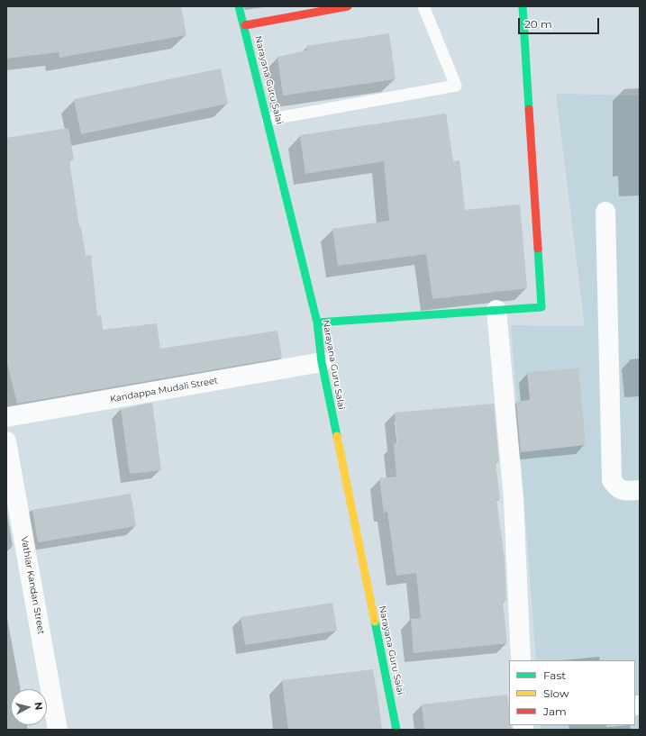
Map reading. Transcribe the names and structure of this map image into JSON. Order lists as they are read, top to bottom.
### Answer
{
  "streets": {
    "main road": ["Narayana Guru Salai"],
    "street": ["Kandappa Mudali Street", "Vathiar Kandan Street"]
  },
  "crossings": [
    ["Narayana Guru Salai", "Kandappa Mudali Street"]
  ],
  "legend": ["Fast", "Slow", "Jam"],
  "scale_bar": "20 m",
  "north": "right"
}
